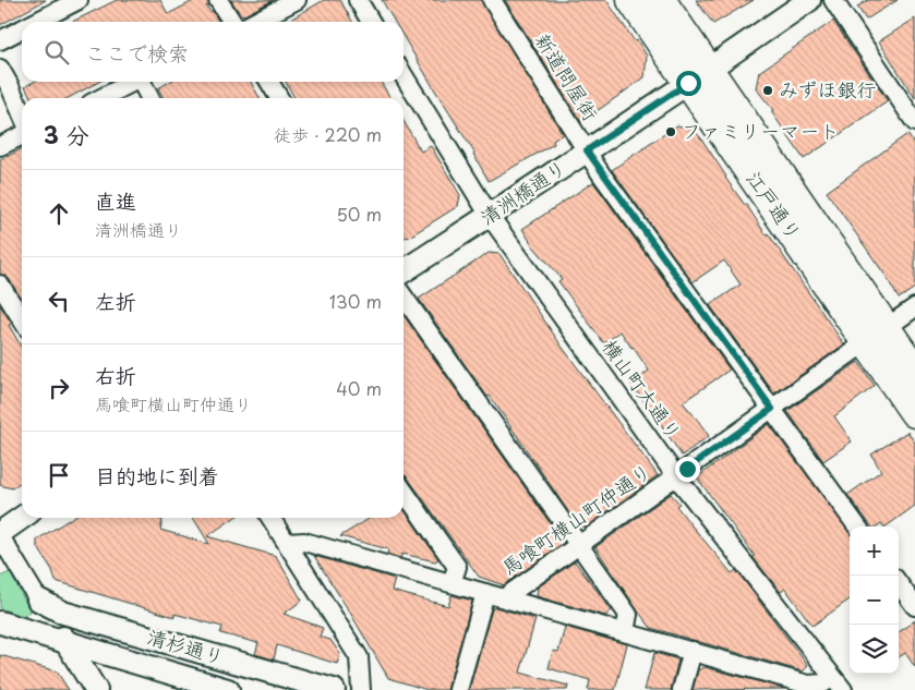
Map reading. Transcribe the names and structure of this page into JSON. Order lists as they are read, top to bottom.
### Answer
{
  "streets": {
    "highway": ["江戸通り"],
    "street": [
      "新道問屋街",
      "清洲橋通り",
      "横山町大通り",
      "馬喰町横山町仲通り",
      "清杉通り"
    ]
  },
  "crossings": [
    ["新道問屋街", "清洲橋通り"],
    ["新道問屋街", "馬喰町横山町仲通り"],
    ["清洲橋通り", "江戸通り"],
    ["清洲橋通り", "横山町大通り"],
    ["江戸通り", "馬喰町横山町仲通り"],
    ["横山町大通り", "馬喰町横山町仲通り"]
  ],
  "places": ["みずほ銀行", "ファミリーマート"],
  "page": {
    "search": "ここで検索",
    "heading": ["3 分", "徒歩 · 220 m"],
    "list": [
      ["直進", "清洲橋通り", "50 m"],
      ["左折", "130 m"],
      ["右折", "馬喰町横山町仲通り", "40 m"],
      "目的地に到着"
    ],
    "map_buttons": ["+", "−"]
  }
}
